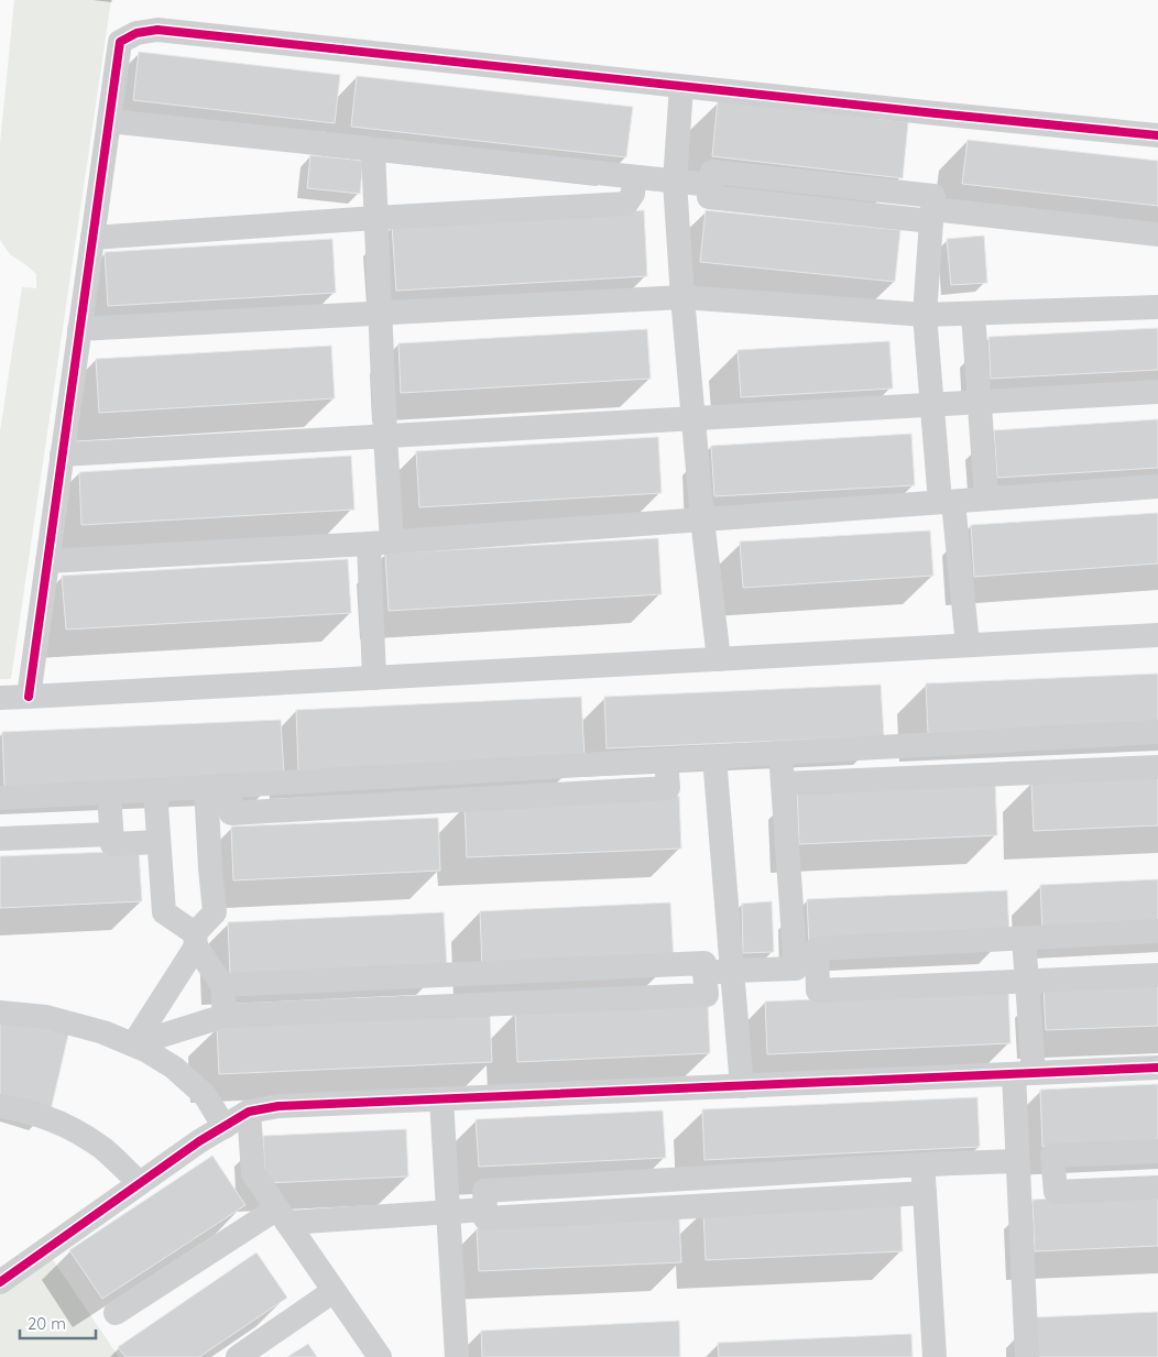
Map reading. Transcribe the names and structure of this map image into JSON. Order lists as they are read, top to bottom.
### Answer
{
  "scale_bar": "20 m"
}
